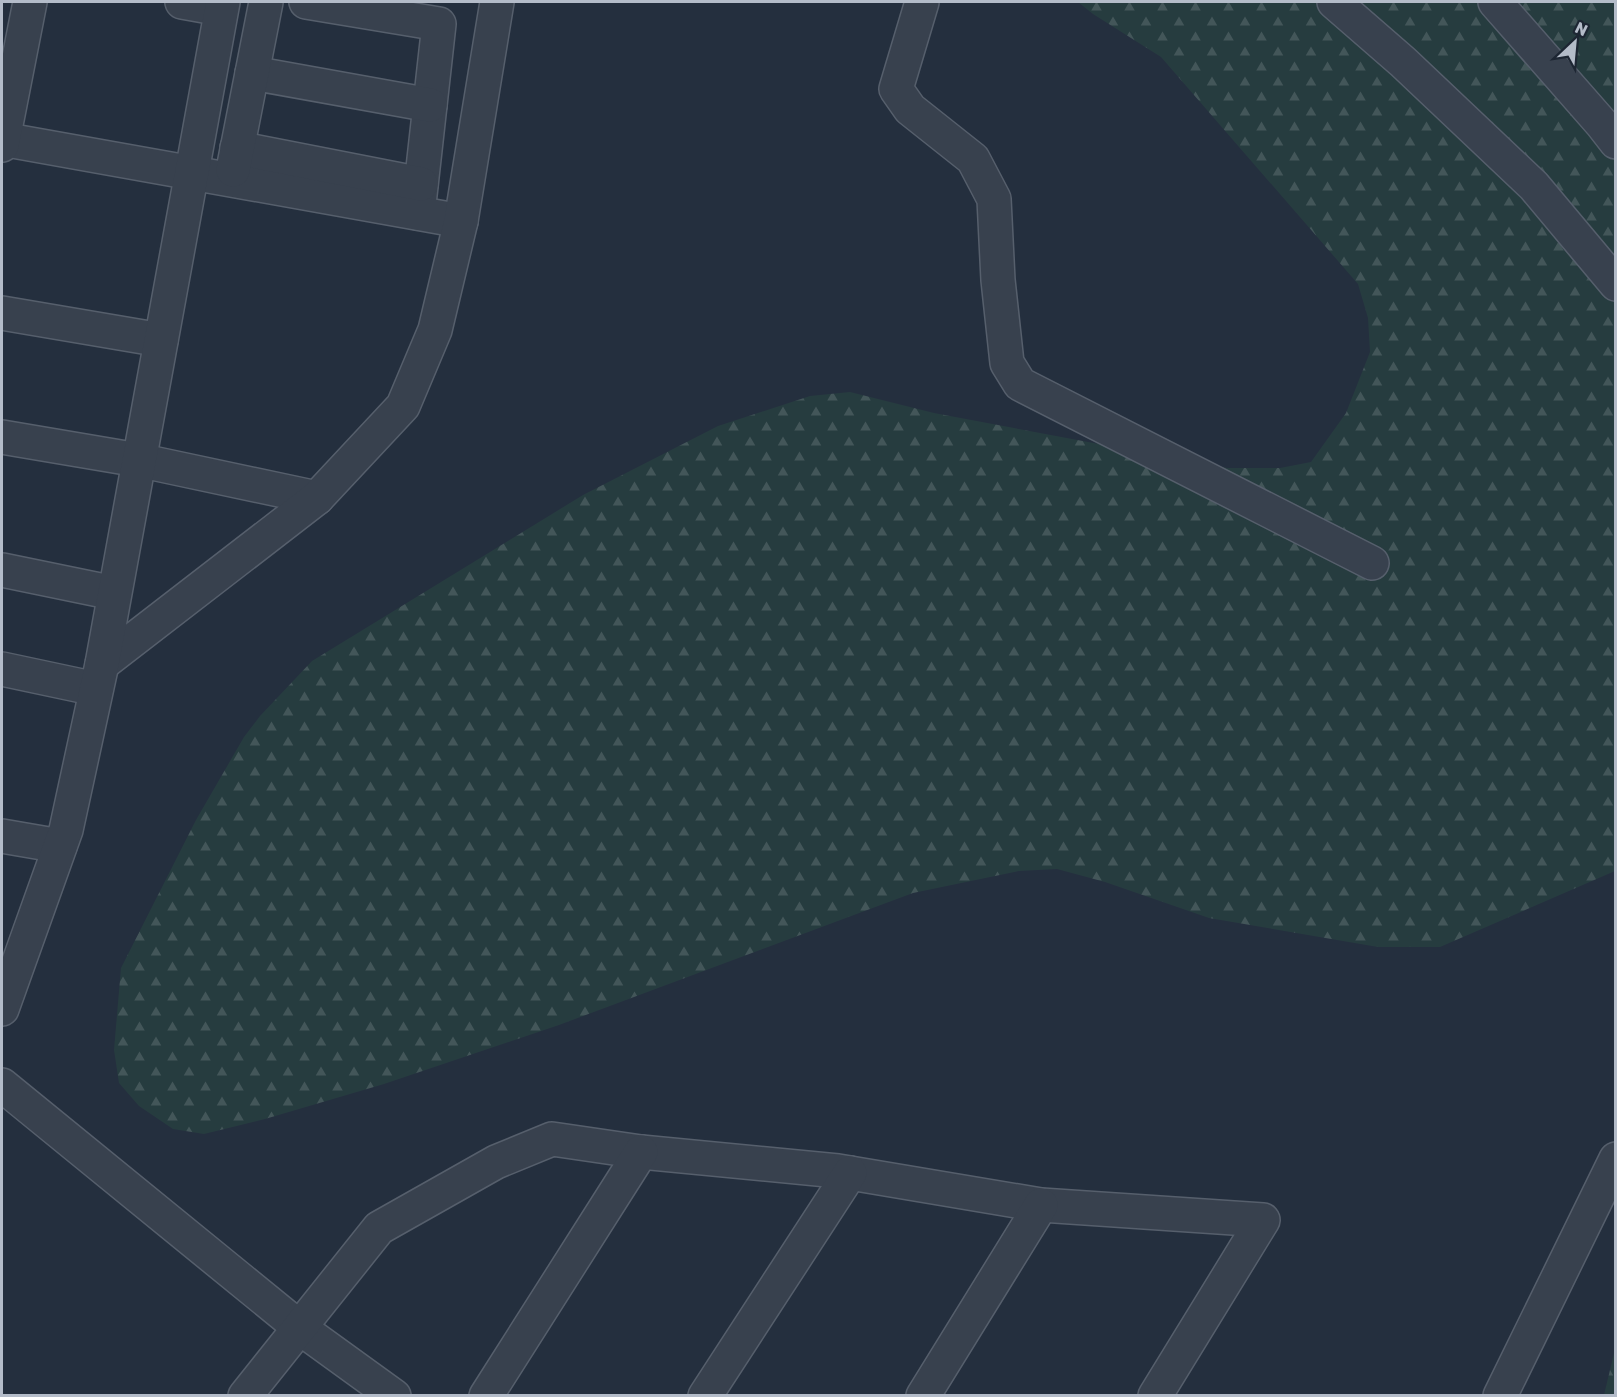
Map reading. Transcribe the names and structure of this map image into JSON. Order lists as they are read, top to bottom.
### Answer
{
  "north": "top right"
}
